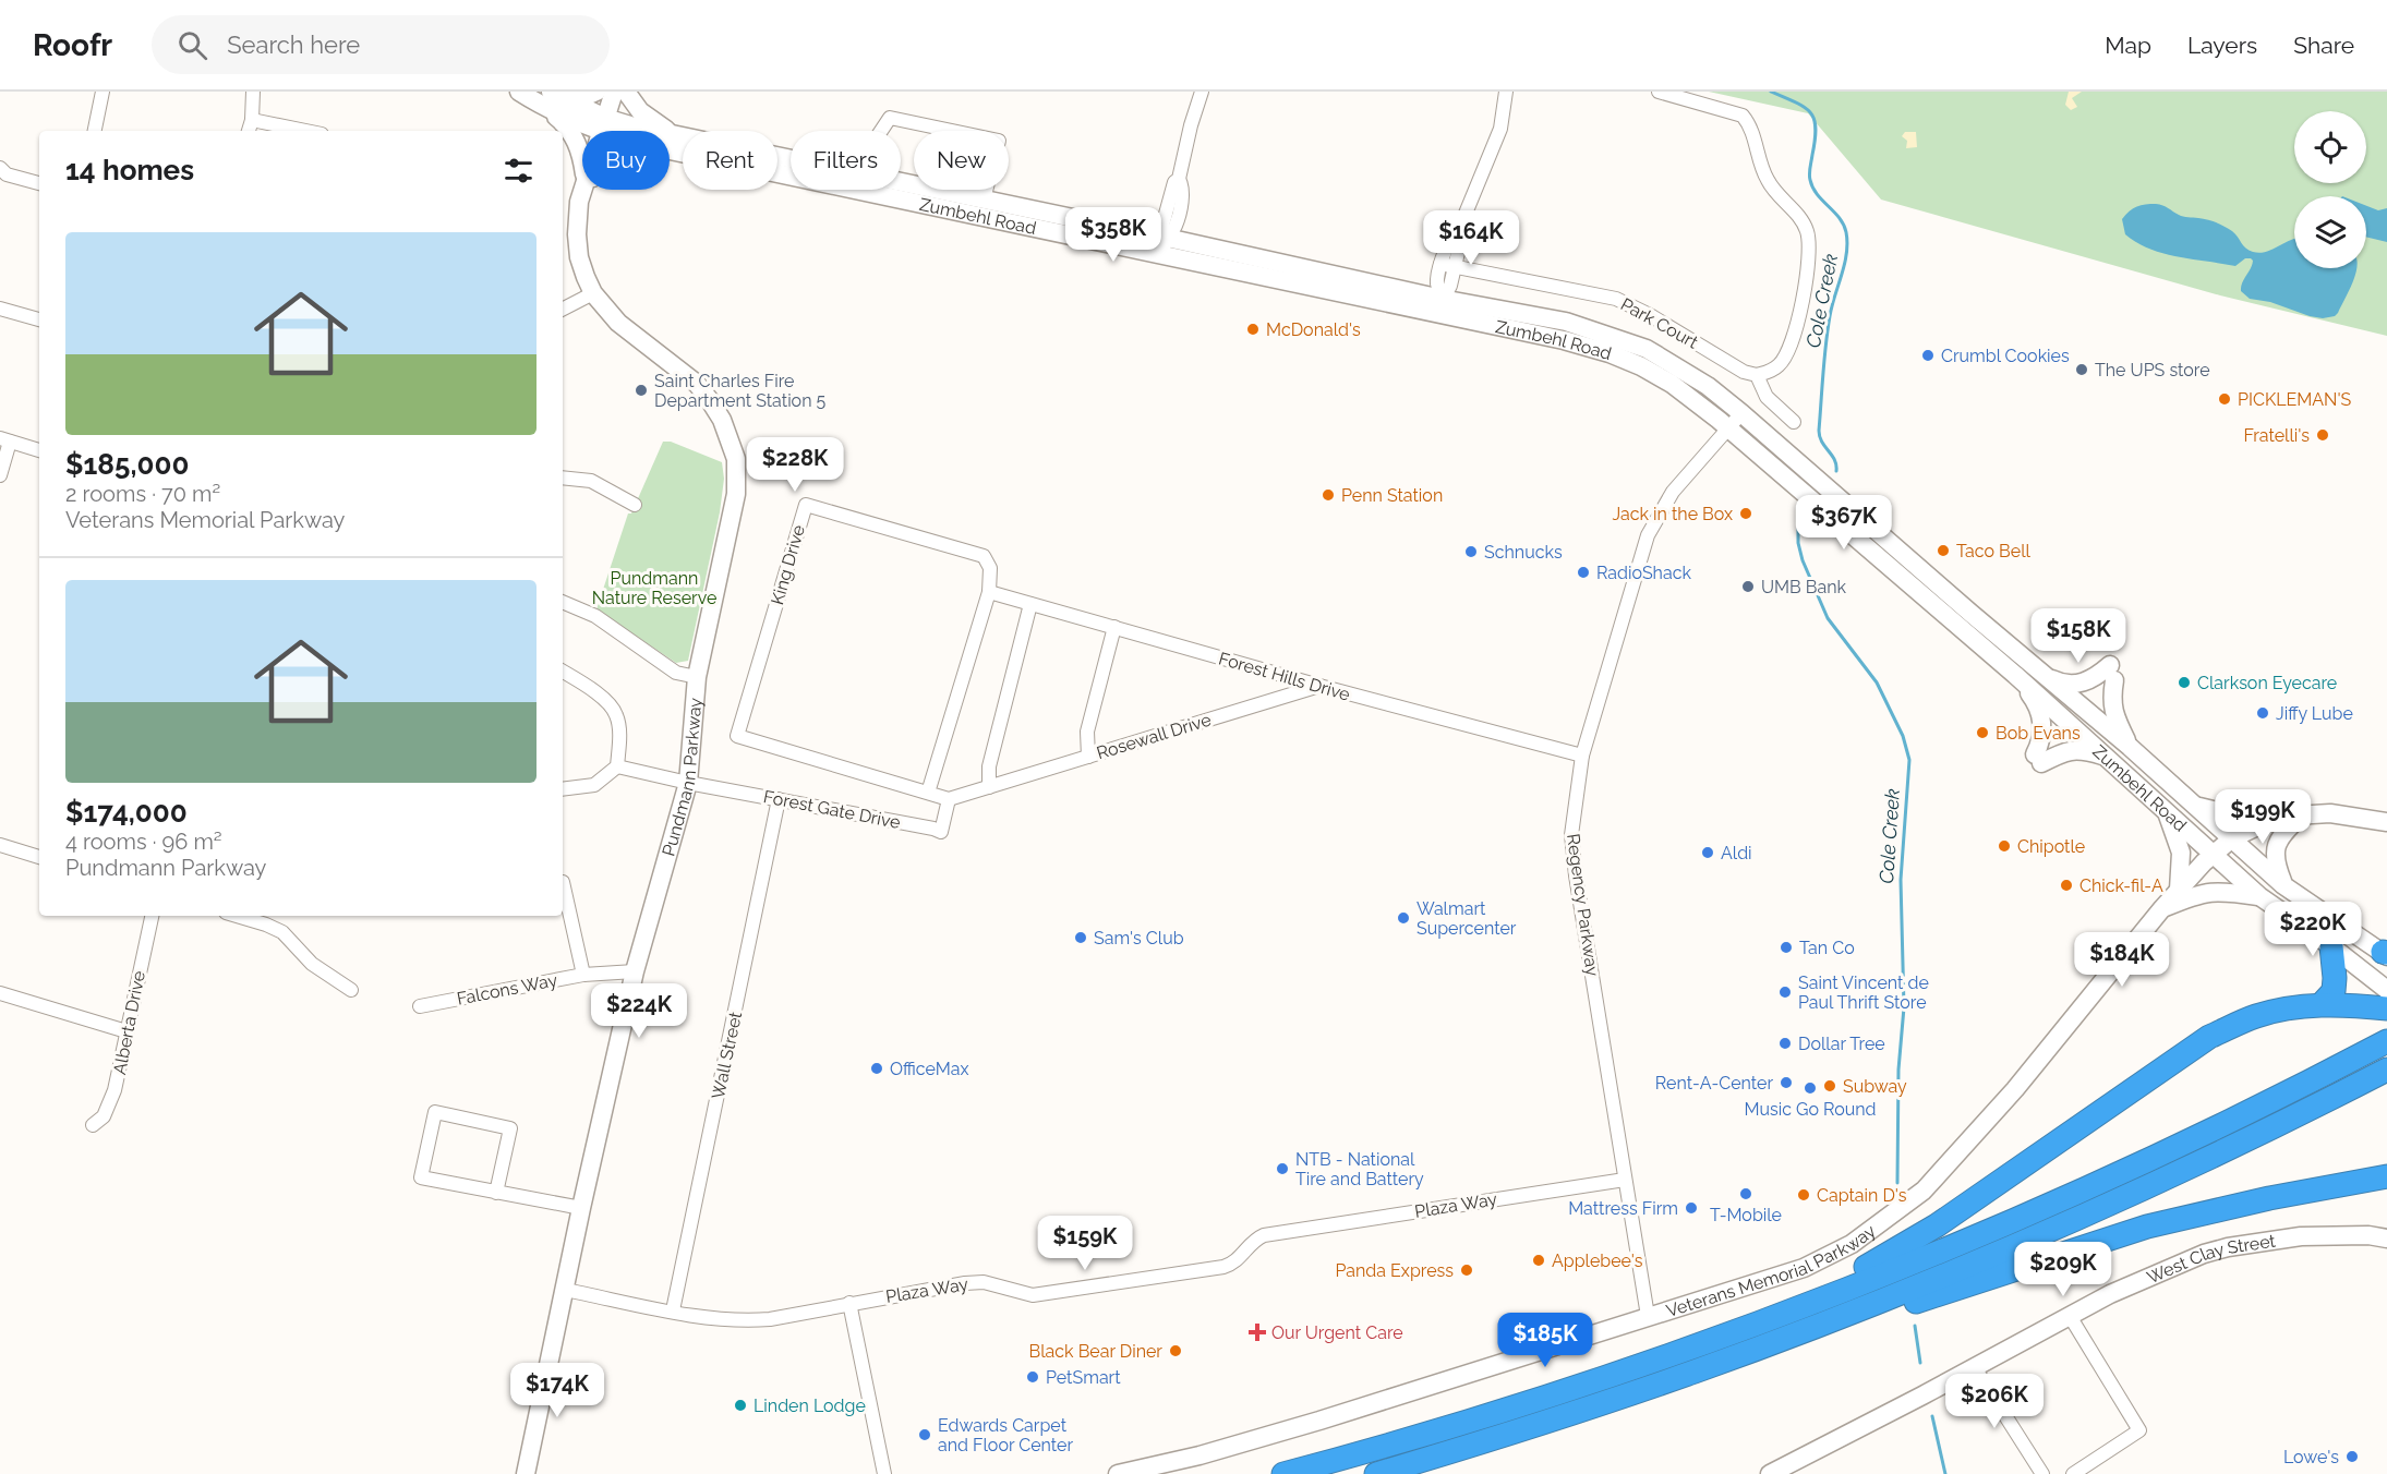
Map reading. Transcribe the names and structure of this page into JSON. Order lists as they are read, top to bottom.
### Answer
{
  "streets": {
    "main road": [
      "Zumbehl Road",
      "Pundmann Parkway",
      "West Clay Street",
      "Veterans Memorial Parkway"
    ],
    "street": [
      "Park Court",
      "King Drive",
      "Forest Hills Drive",
      "Rosewall Drive",
      "Forest Gate Drive",
      "Regency Parkway",
      "Falcons Way",
      "Alberta Drive",
      "Wall Street",
      "Plaza Way"
    ]
  },
  "crossings": [
    ["Zumbehl Road", "Pundmann Parkway"],
    ["Zumbehl Road", "Regency Parkway"],
    ["Zumbehl Road", "Veterans Memorial Parkway"],
    ["King Drive", "Forest Hills Drive"],
    ["Forest Hills Drive", "Rosewall Drive"],
    ["Forest Hills Drive", "Regency Parkway"],
    ["Rosewall Drive", "Forest Gate Drive"],
    ["Pundmann Parkway", "Forest Gate Drive"],
    ["Pundmann Parkway", "Falcons Way"],
    ["Pundmann Parkway", "Plaza Way"],
    ["Forest Gate Drive", "Wall Street"],
    ["Regency Parkway", "Plaza Way"],
    ["Regency Parkway", "Veterans Memorial Parkway"],
    ["Wall Street", "Plaza Way"]
  ],
  "water": ["Cole Creek"],
  "parks": ["Pundmann Nature Reserve"],
  "places": {
    "other": [
      "McDonald's",
      "Crumbl Cookies",
      "The UPS store",
      "Saint Charles Fire Department Station 5",
      "PICKLEMAN'S",
      "Fratelli's",
      "Penn Station",
      "Jack in the Box",
      "Taco Bell",
      "Schnucks",
      "RadioShack",
      "UMB Bank",
      "Clarkson Eyecare",
      "Jiffy Lube",
      "Bob Evans",
      "Chipotle",
      "Aldi",
      "Chick-fil-A",
      "Walmart Supercenter",
      "Sam's Club",
      "Tan Co",
      "Saint Vincent de Paul Thrift Store",
      "Dollar Tree",
      "OfficeMax",
      "Rent-A-Center",
      "Subway",
      "Music Go Round",
      "NTB - National Tire and Battery",
      "T-Mobile",
      "Captain D's",
      "Mattress Firm",
      "Applebee's",
      "Panda Express",
      "Black Bear Diner",
      "PetSmart",
      "Linden Lodge",
      "Edwards Carpet and Floor Center",
      "Lowe's"
    ],
    "health": ["Our Urgent Care"]
  },
  "page": {
    "header": "Roofr",
    "search": "Search here",
    "nav": ["Map", "Layers", "Share"],
    "chip": [
      "Buy",
      "Rent",
      "Filters",
      "New"
    ],
    "heading": "14 homes",
    "price": [
      "$358K",
      "$164K",
      "$228K",
      "$367K",
      "$158K",
      "$199K",
      "$220K",
      "$184K",
      "$224K",
      "$159K",
      "$209K",
      "$185K",
      "$174K",
      "$206K"
    ],
    "list": [
      {
        "name": "$185,000",
        "note": "2 rooms · 70 m² · Veterans Memorial Parkway"
      },
      {
        "name": "$174,000",
        "note": "4 rooms · 96 m² · Pundmann Parkway"
      }
    ]
  }
}
